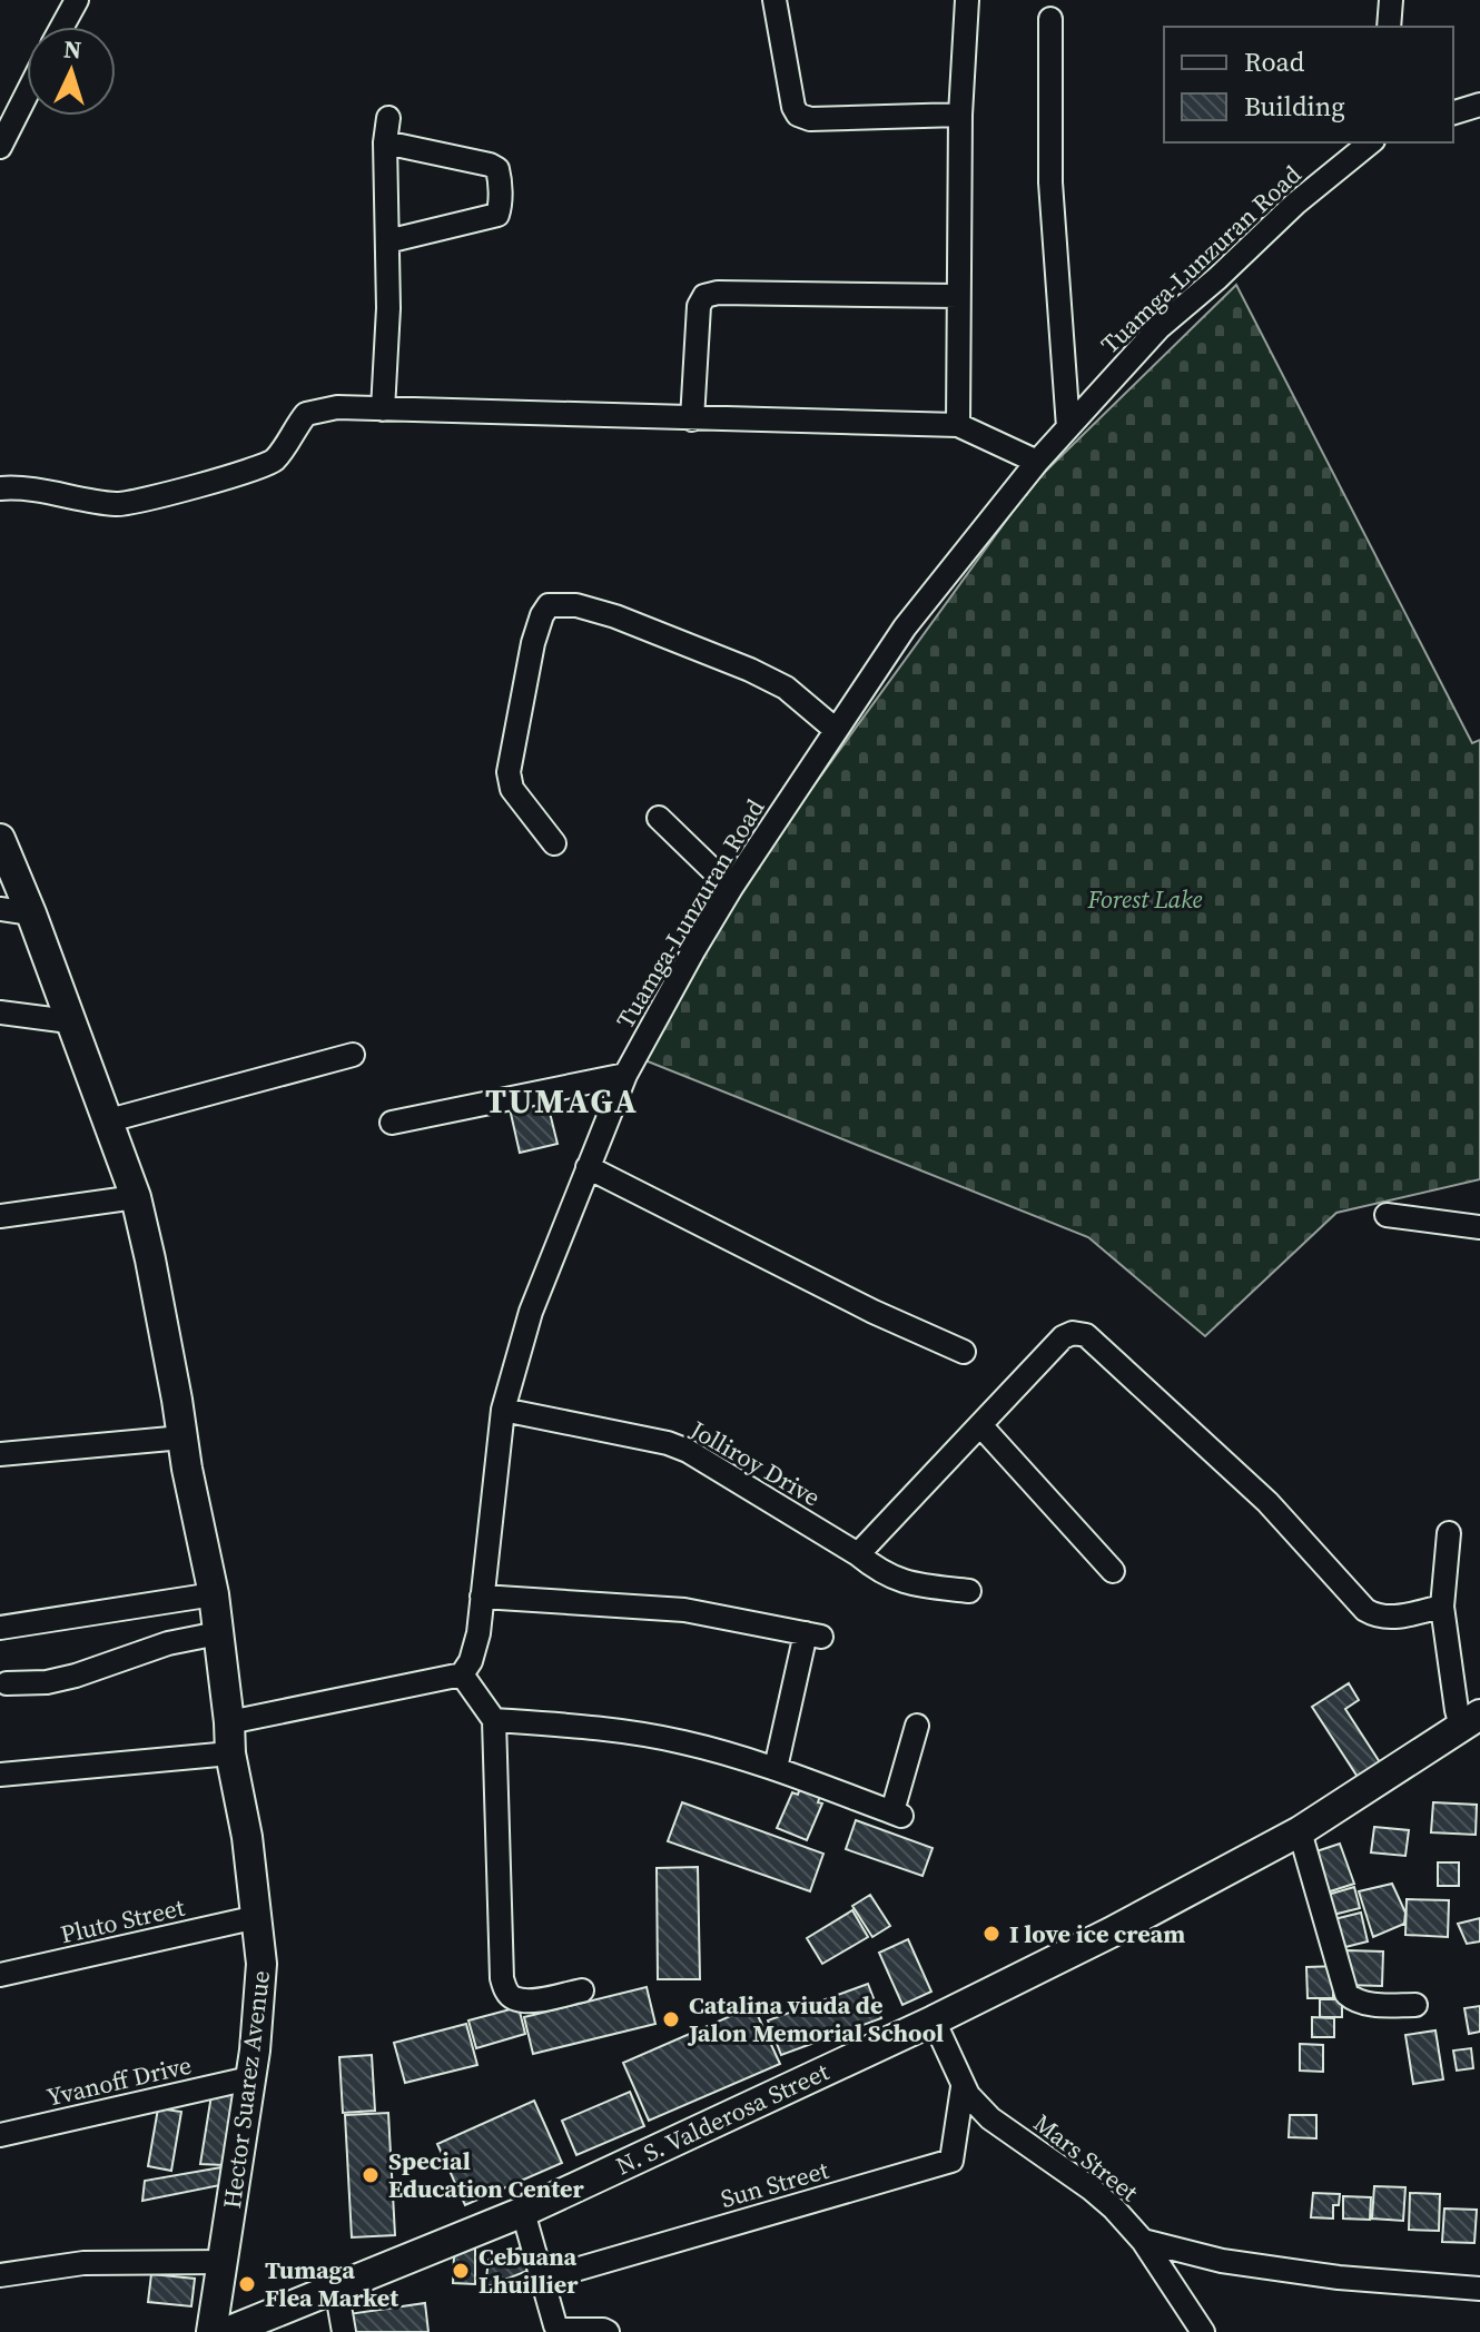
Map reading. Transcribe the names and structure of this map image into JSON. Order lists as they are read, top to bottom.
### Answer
{
  "streets": {
    "main road": ["Hector Suarez Avenue", "N. S. Valderosa Street"],
    "street": [
      "Tuamga-Lunzuran Road",
      "Jolliroy Drive",
      "Pluto Street",
      "Yvanoff Drive",
      "Mars Street",
      "Sun Street"
    ]
  },
  "crossings": [
    ["Tuamga-Lunzuran Road", "Jolliroy Drive"],
    ["Pluto Street", "Hector Suarez Avenue"],
    ["Yvanoff Drive", "Hector Suarez Avenue"],
    ["Mars Street", "Sun Street"]
  ],
  "districts": ["TUMAGA"],
  "parks": ["Forest Lake"],
  "places": [
    "I love ice cream",
    "Catalina viuda de Jalon Memorial School",
    "Special Education Center",
    "Cebuana Lhuillier",
    "Tumaga Flea Market"
  ],
  "legend": ["Road", "Building"],
  "north": "top"
}
